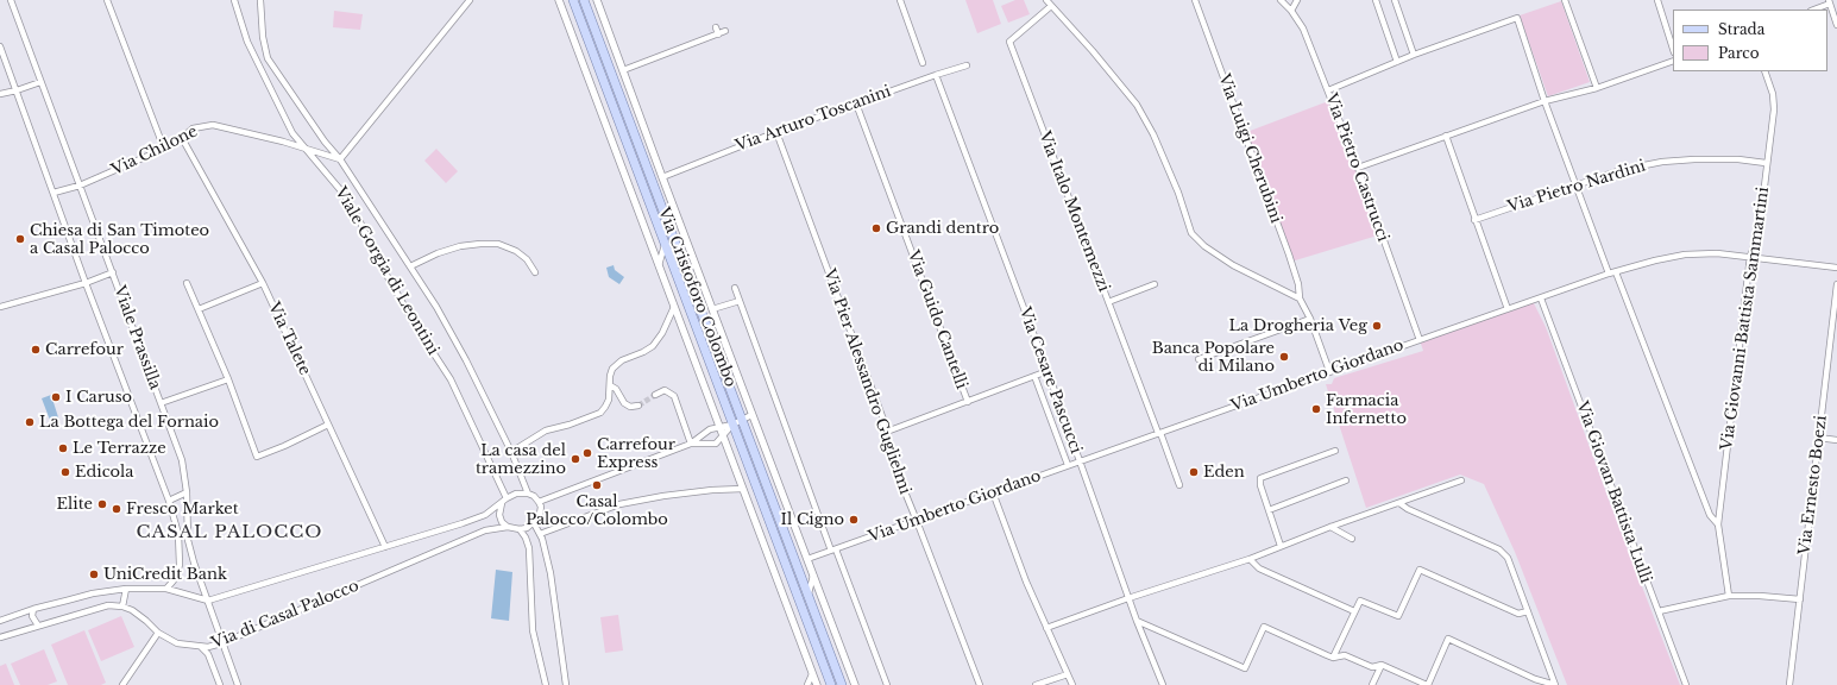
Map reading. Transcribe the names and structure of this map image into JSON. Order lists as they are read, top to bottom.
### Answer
{
  "streets": {
    "main road": ["Via Cristoforo Colombo"],
    "street": [
      "Via Arturo Toscanini",
      "Via Luigi Cherubini",
      "Via Chilone",
      "Via Pietro Castrucci",
      "Via Pietro Nardini",
      "Via Italo Montemezzi",
      "Viale Gorgia di Leontini",
      "Via Giovanni Battista Sammartini",
      "Via Guido Cantelli",
      "Viale Prassilla",
      "Via Talete",
      "Via Umberto Giordano",
      "Via Cesare Pascucci",
      "Via Pier Alessandro Guglielmi",
      "Via Ernesto Boezi",
      "Via Giovan Battista Lulli",
      "Via di Casal Palocco"
    ]
  },
  "crossings": [
    ["Via Arturo Toscanini", "Via Cristoforo Colombo"],
    ["Via Arturo Toscanini", "Via Guido Cantelli"],
    ["Via Arturo Toscanini", "Via Cesare Pascucci"],
    ["Via Arturo Toscanini", "Via Pier Alessandro Guglielmi"],
    ["Via Luigi Cherubini", "Via Umberto Giordano"],
    ["Via Chilone", "Viale Gorgia di Leontini"],
    ["Via Chilone", "Viale Prassilla"],
    ["Via Chilone", "Via Talete"],
    ["Via Pietro Castrucci", "Via Umberto Giordano"],
    ["Via Pietro Nardini", "Via Giovanni Battista Sammartini"],
    ["Via Italo Montemezzi", "Via Umberto Giordano"],
    ["Viale Gorgia di Leontini", "Via di Casal Palocco"],
    ["Via Cristoforo Colombo", "Via Umberto Giordano"],
    ["Via Giovanni Battista Sammartini", "Via Umberto Giordano"],
    ["Viale Prassilla", "Via di Casal Palocco"],
    ["Via Talete", "Via di Casal Palocco"],
    ["Via Umberto Giordano", "Via Cesare Pascucci"],
    ["Via Umberto Giordano", "Via Pier Alessandro Guglielmi"],
    ["Via Umberto Giordano", "Via Giovan Battista Lulli"]
  ],
  "districts": ["CASAL PALOCCO"],
  "places": [
    "Grandi dentro",
    "Chiesa di San Timoteo a Casal Palocco",
    "La Drogheria Veg",
    "Carrefour",
    "Banca Popolare di Milano",
    "I Caruso",
    "Farmacia Infernetto",
    "La Bottega del Fornaio",
    "Le Terrazze",
    "Carrefour Express",
    "La casa del tramezzino",
    "Edicola",
    "Eden",
    "Casal Palocco/Colombo",
    "Elite",
    "Fresco Market",
    "Il Cigno",
    "UniCredit Bank"
  ],
  "legend": ["Strada", "Parco"]
}
